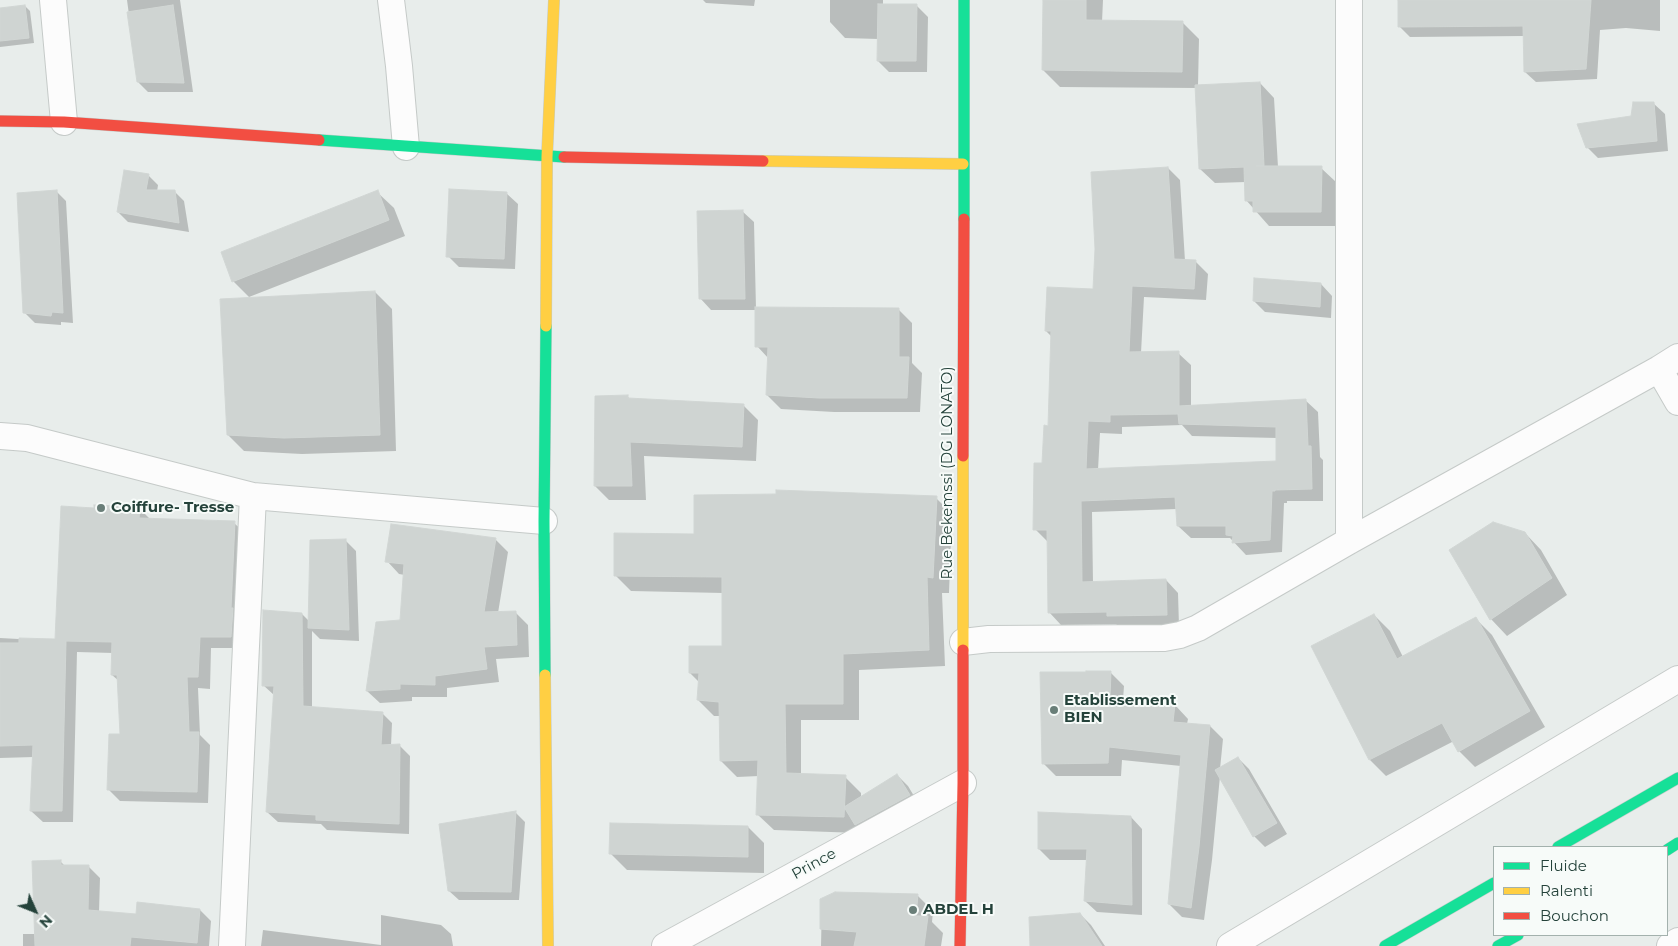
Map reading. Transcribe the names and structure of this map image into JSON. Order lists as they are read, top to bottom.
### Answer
{
  "streets": {
    "street": ["Rue Bekemssi (DG LONATO)", "Prince"]
  },
  "crossings": [
    ["Rue Bekemssi (DG LONATO)", "Prince"]
  ],
  "places": ["Coiffure- Tresse", "Etablissement BIEN", "ABDEL H"],
  "legend": ["Fluide", "Ralenti", "Bouchon"],
  "north": "bottom right"
}
